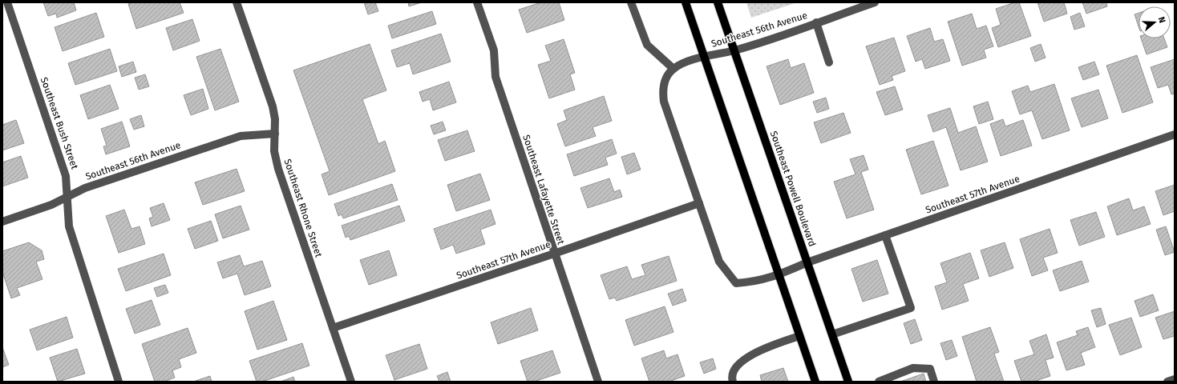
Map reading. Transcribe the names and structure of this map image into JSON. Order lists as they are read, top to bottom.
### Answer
{
  "streets": {
    "main road": ["Southeast Powell Boulevard"],
    "street": [
      "Southeast 56th Avenue",
      "Southeast Bush Street",
      "Southeast Lafayette Street",
      "Southeast 57th Avenue",
      "Southeast Rhone Street"
    ]
  },
  "crossings": [
    ["Southeast 56th Avenue", "Southeast Bush Street"],
    ["Southeast 56th Avenue", "Southeast Powell Boulevard"],
    ["Southeast 56th Avenue", "Southeast Rhone Street"],
    ["Southeast Powell Boulevard", "Southeast 57th Avenue"],
    ["Southeast Lafayette Street", "Southeast 57th Avenue"],
    ["Southeast 57th Avenue", "Southeast Rhone Street"]
  ],
  "north": "right"
}
